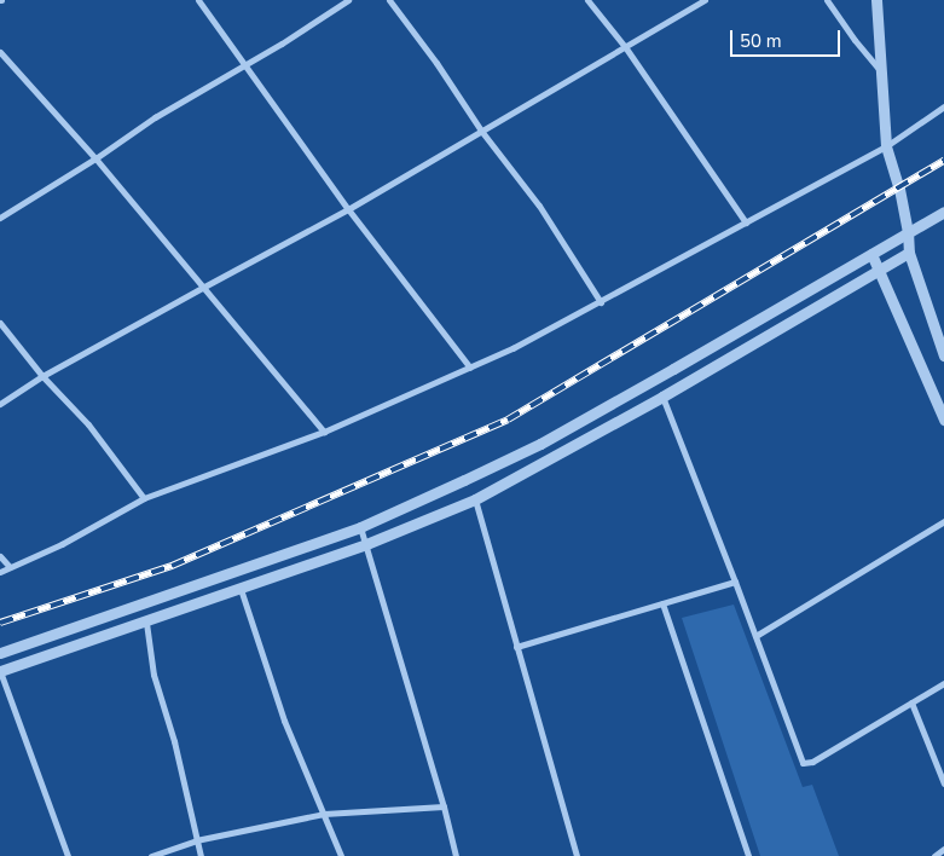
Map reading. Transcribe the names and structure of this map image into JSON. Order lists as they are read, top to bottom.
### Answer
{
  "scale_bar": "50 m"
}
